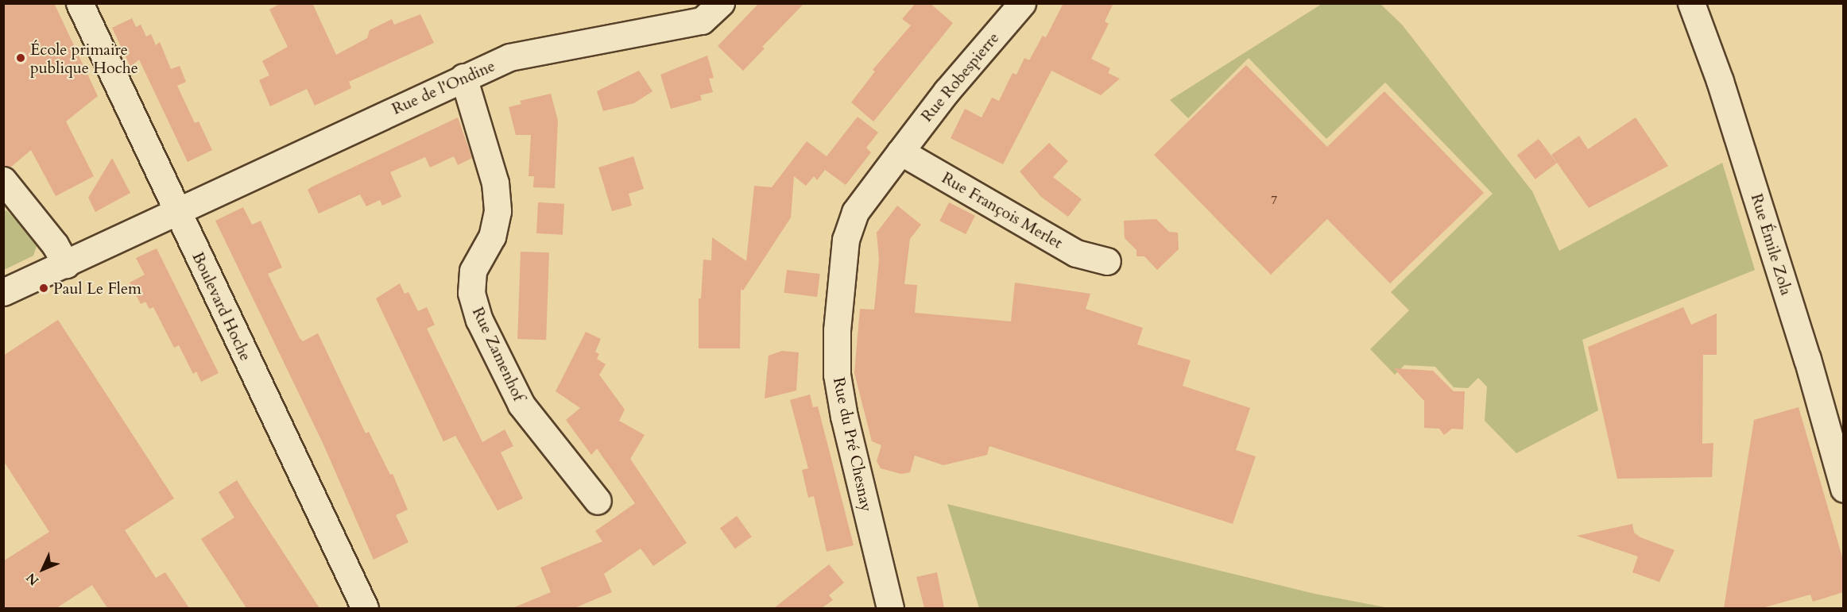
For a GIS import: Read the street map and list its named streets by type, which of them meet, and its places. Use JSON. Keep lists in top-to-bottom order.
{
  "streets": {
    "street": [
      "Rue Robespierre",
      "Rue de l'Ondine",
      "Rue François Merlet",
      "Rue Émile Zola",
      "Boulevard Hoche",
      "Rue Zamenhof",
      "Rue du Pré Chesnay"
    ]
  },
  "crossings": [
    ["Rue Robespierre", "Rue François Merlet"],
    ["Rue Robespierre", "Rue du Pré Chesnay"],
    ["Rue de l'Ondine", "Boulevard Hoche"],
    ["Rue de l'Ondine", "Rue Zamenhof"],
    ["Rue François Merlet", "Rue du Pré Chesnay"]
  ],
  "places": ["École primaire publique Hoche", "Paul Le Flem"],
  "house_numbers": ["7"],
  "north": "bottom left"
}
